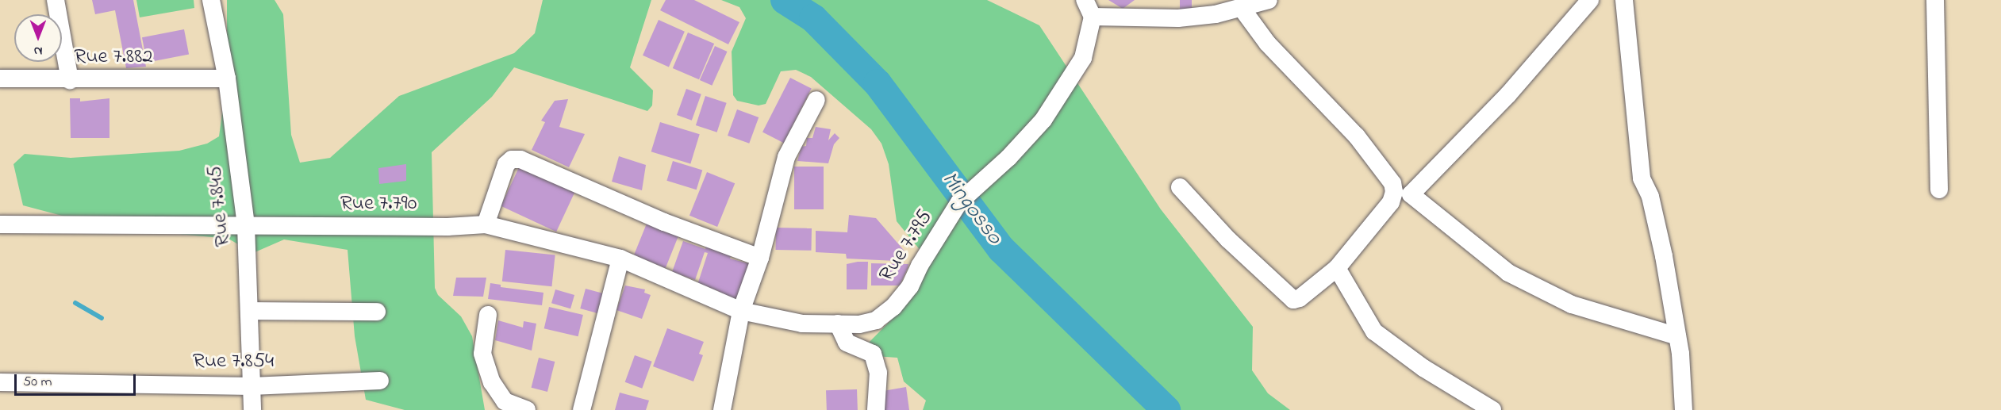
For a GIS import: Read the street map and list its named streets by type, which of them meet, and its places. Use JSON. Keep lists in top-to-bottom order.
{
  "streets": {
    "street": [
      "Rue 7.882",
      "Rue 7.790",
      "Rue 7.845",
      "Rue 7.795",
      "Rue 7.854"
    ]
  },
  "crossings": [
    ["Rue 7.882", "Rue 7.845"],
    ["Rue 7.790", "Rue 7.845"],
    ["Rue 7.790", "Rue 7.795"],
    ["Rue 7.845", "Rue 7.854"]
  ],
  "water": ["Mingosso"],
  "scale_bar": "50 m",
  "north": "bottom"
}
